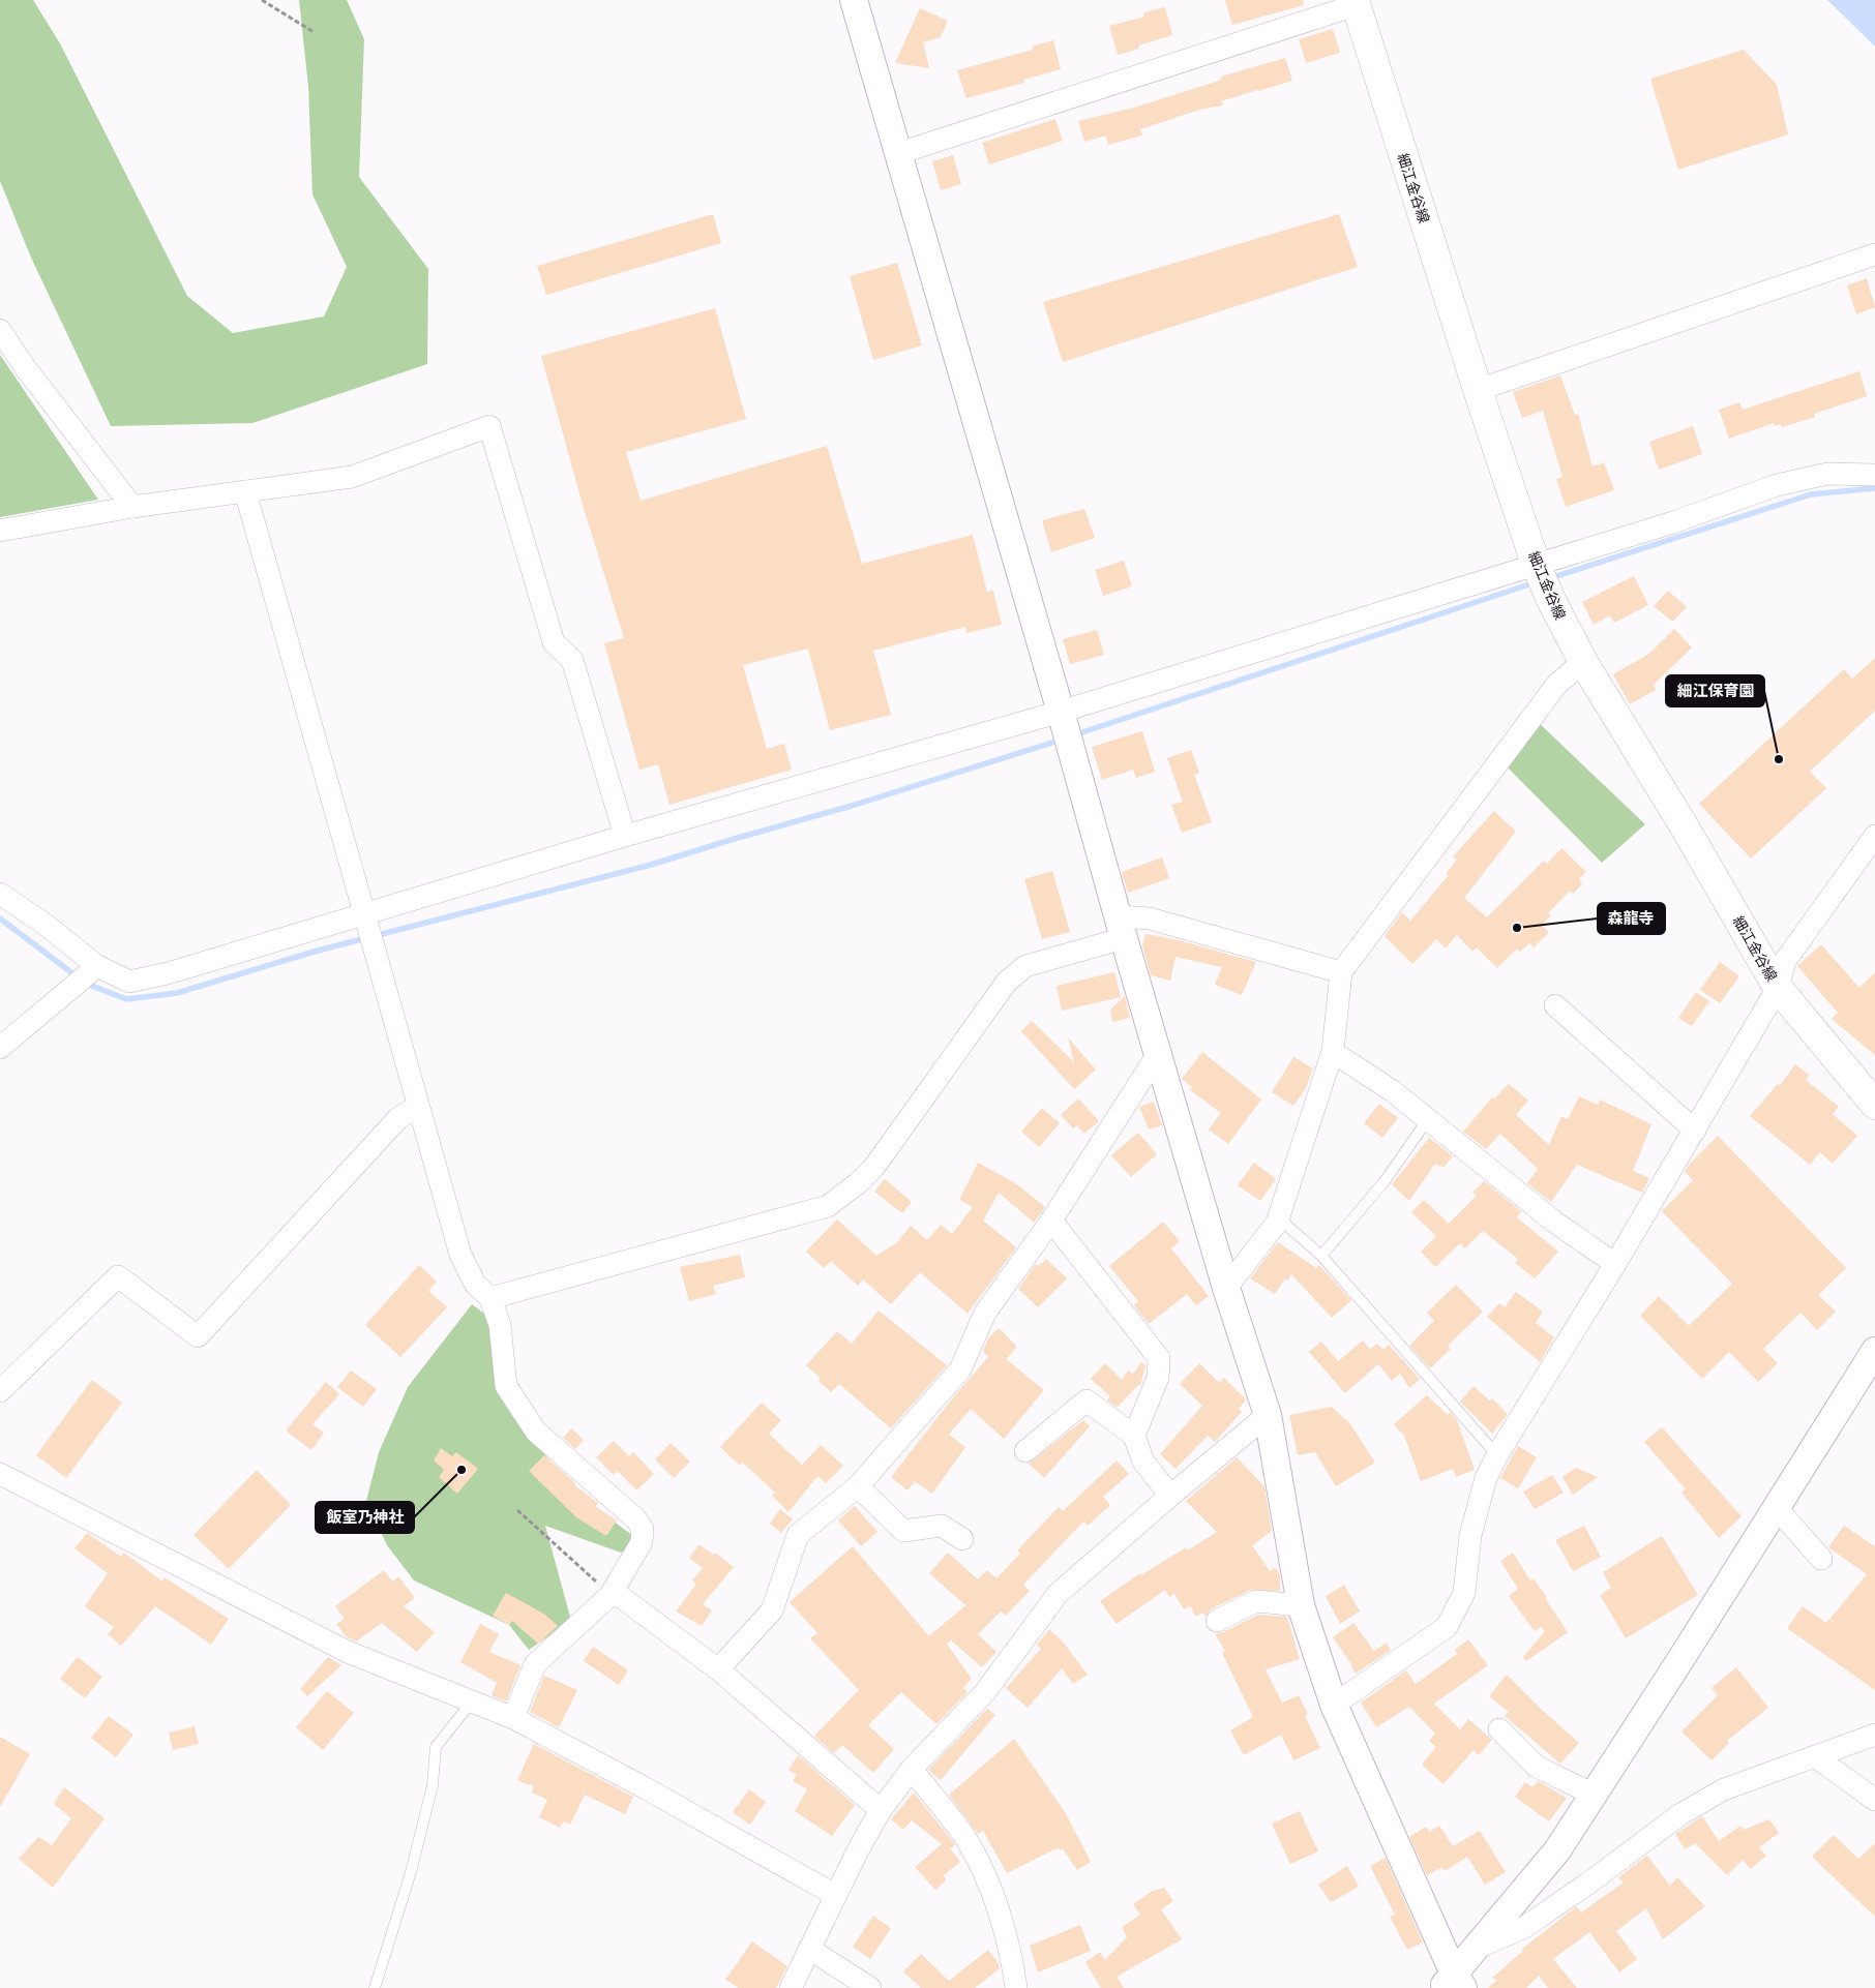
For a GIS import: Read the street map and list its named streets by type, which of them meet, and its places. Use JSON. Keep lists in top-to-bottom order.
{
  "streets": {
    "main road": ["細江金谷線"]
  },
  "places": ["細江保育園", "森龍寺", "飯室乃神社"]
}
